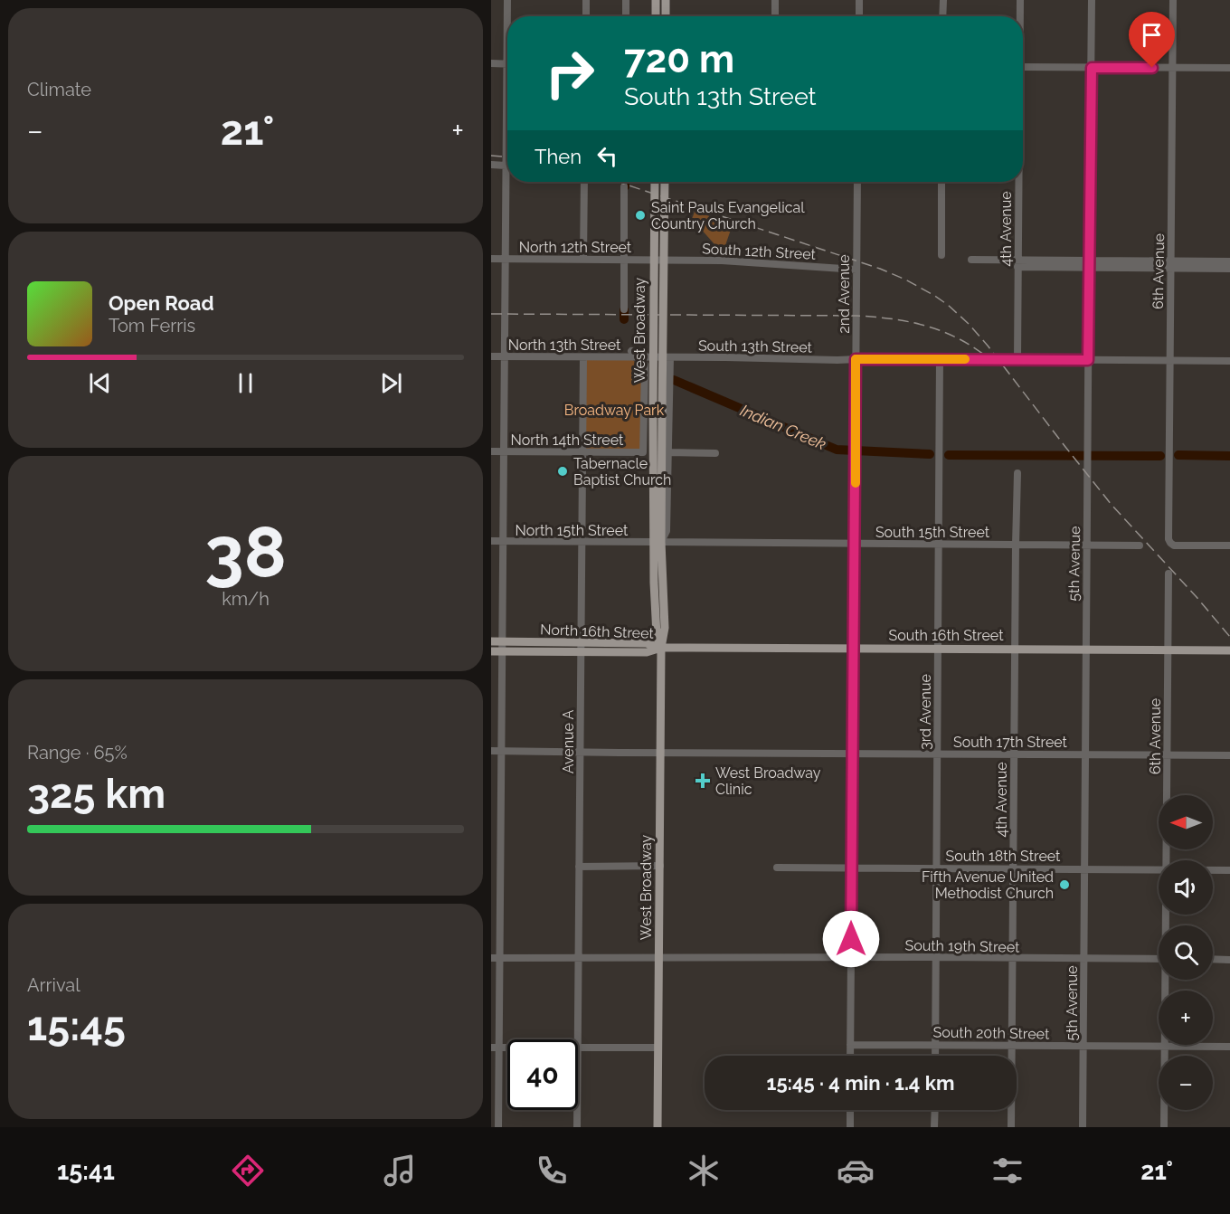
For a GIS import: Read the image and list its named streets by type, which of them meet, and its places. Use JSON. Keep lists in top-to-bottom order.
{
  "streets": {
    "main road": ["West Broadway", "North 16th Street", "South 16th Street"],
    "street": [
      "4th Avenue",
      "North 12th Street",
      "South 12th Street",
      "6th Avenue",
      "2nd Avenue",
      "North 13th Street",
      "South 13th Street",
      "North 14th Street",
      "North 15th Street",
      "South 15th Street",
      "5th Avenue",
      "3rd Avenue",
      "Avenue A",
      "South 17th Street",
      "South 18th Street",
      "South 19th Street",
      "South 20th Street"
    ]
  },
  "crossings": [
    ["4th Avenue", "South 13th Street"],
    ["4th Avenue", "South 15th Street"],
    ["4th Avenue", "South 16th Street"],
    ["4th Avenue", "South 17th Street"],
    ["4th Avenue", "South 18th Street"],
    ["4th Avenue", "South 19th Street"],
    ["4th Avenue", "South 20th Street"],
    ["North 12th Street", "South 12th Street"],
    ["South 12th Street", "2nd Avenue"],
    ["6th Avenue", "South 13th Street"],
    ["6th Avenue", "South 16th Street"],
    ["6th Avenue", "South 17th Street"],
    ["6th Avenue", "South 20th Street"],
    ["2nd Avenue", "South 13th Street"],
    ["2nd Avenue", "South 15th Street"],
    ["2nd Avenue", "South 16th Street"],
    ["2nd Avenue", "South 17th Street"],
    ["2nd Avenue", "South 18th Street"],
    ["2nd Avenue", "South 19th Street"],
    ["2nd Avenue", "South 20th Street"],
    ["West Broadway", "North 15th Street"],
    ["West Broadway", "South 15th Street"],
    ["West Broadway", "North 16th Street"],
    ["West Broadway", "South 16th Street"],
    ["West Broadway", "South 17th Street"],
    ["West Broadway", "South 19th Street"],
    ["North 13th Street", "South 13th Street"],
    ["North 13th Street", "North 14th Street"],
    ["North 13th Street", "Avenue A"],
    ["South 13th Street", "5th Avenue"],
    ["South 13th Street", "3rd Avenue"],
    ["North 14th Street", "Avenue A"],
    ["North 15th Street", "South 15th Street"],
    ["North 15th Street", "Avenue A"],
    ["South 15th Street", "5th Avenue"],
    ["South 15th Street", "3rd Avenue"],
    ["5th Avenue", "South 16th Street"],
    ["5th Avenue", "South 17th Street"],
    ["5th Avenue", "South 18th Street"],
    ["5th Avenue", "South 19th Street"],
    ["5th Avenue", "South 20th Street"],
    ["North 16th Street", "South 16th Street"],
    ["North 16th Street", "Avenue A"],
    ["South 16th Street", "3rd Avenue"],
    ["3rd Avenue", "South 17th Street"],
    ["3rd Avenue", "South 18th Street"],
    ["3rd Avenue", "South 19th Street"],
    ["3rd Avenue", "South 20th Street"],
    ["Avenue A", "South 17th Street"],
    ["Avenue A", "South 19th Street"]
  ],
  "water": ["Indian Creek"],
  "parks": ["Broadway Park"],
  "places": {
    "other": ["Saint Pauls Evangelical Country Church", "Tabernacle Baptist Church", "Fifth Avenue United Methodist Church"],
    "health": ["West Broadway Clinic"]
  },
  "north": "left",
  "page": {
    "tile": [
      "Climate",
      ["38", "km/h"],
      ["Range · 65%", "325 km"],
      ["Arrival", "15:45"]
    ],
    "turn": ["720 m", "South 13th Street"],
    "heat": ["−", "21°", "+"],
    "then": "Then",
    "song": ["Open Road", "Tom Ferris"],
    "map_buttons": ["+", "−"],
    "limit": "40",
    "trip": "15:45 · 4 min · 1.4 km",
    "tabs": ["15:41", "21°"]
  }
}
